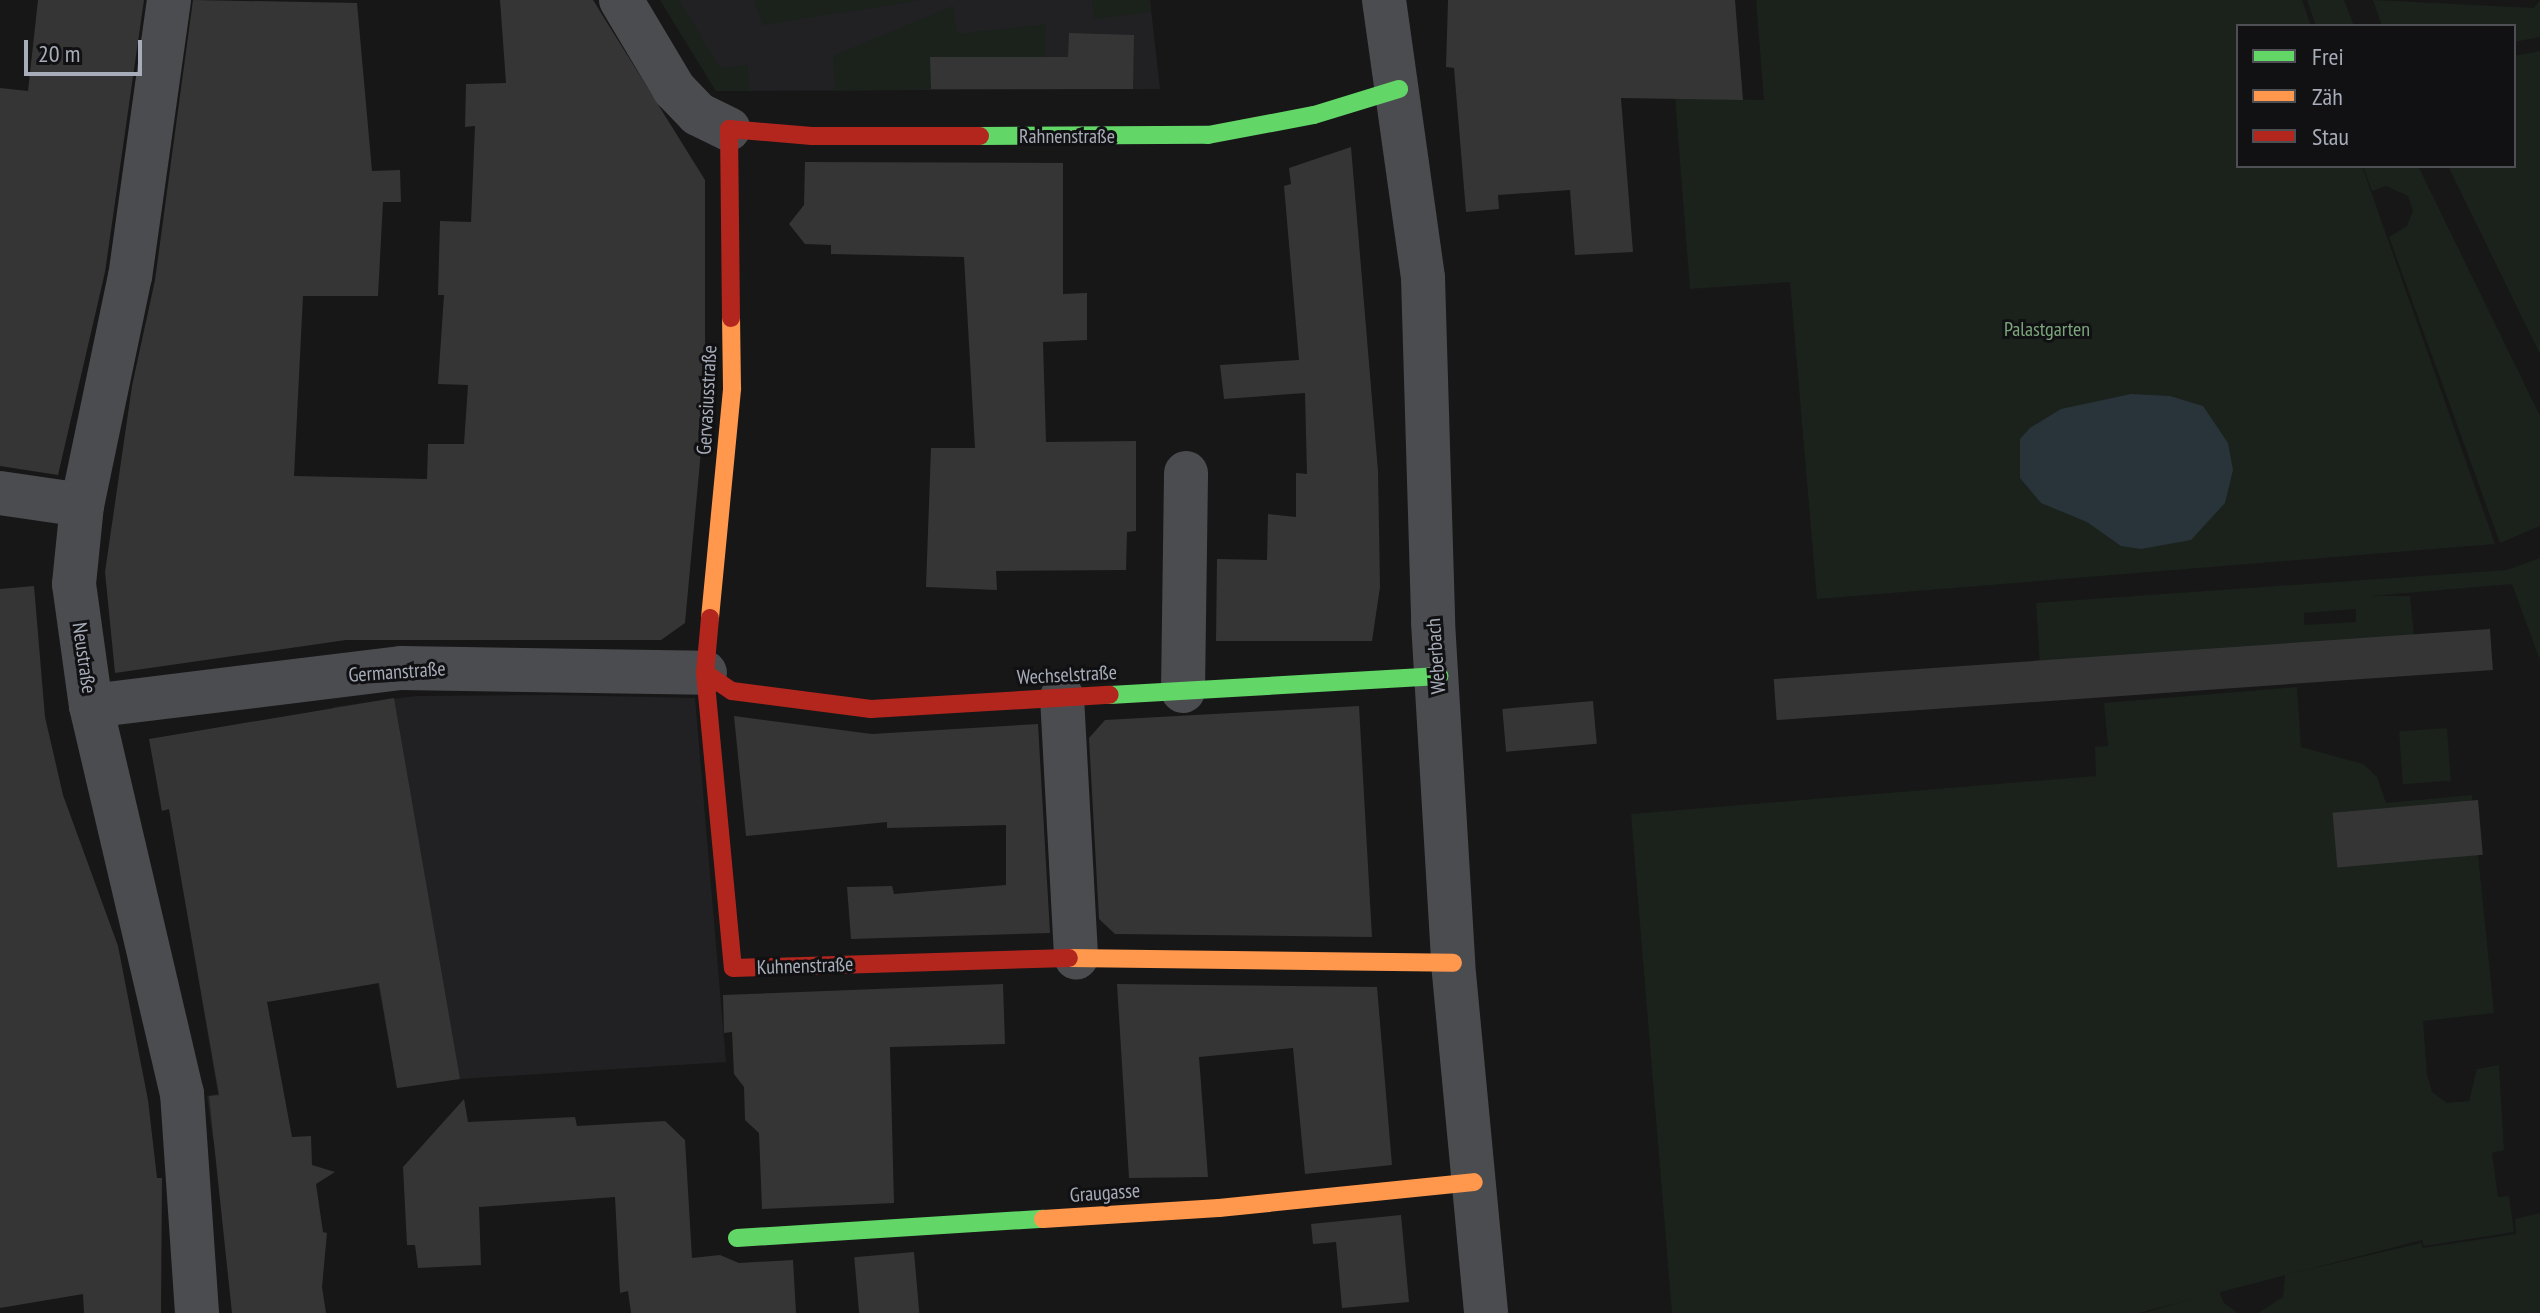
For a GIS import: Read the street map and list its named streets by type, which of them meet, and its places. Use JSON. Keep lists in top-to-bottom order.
{
  "streets": {
    "street": [
      "Rahnenstraße",
      "Gervasiusstraße",
      "Weberbach",
      "Neustraße",
      "Germanstraße",
      "Wechselstraße",
      "Kuhnenstraße",
      "Graugasse"
    ]
  },
  "crossings": [
    ["Rahnenstraße", "Gervasiusstraße"],
    ["Rahnenstraße", "Weberbach"],
    ["Gervasiusstraße", "Germanstraße"],
    ["Gervasiusstraße", "Wechselstraße"],
    ["Gervasiusstraße", "Kuhnenstraße"],
    ["Weberbach", "Wechselstraße"],
    ["Weberbach", "Kuhnenstraße"],
    ["Weberbach", "Graugasse"],
    ["Neustraße", "Germanstraße"],
    ["Germanstraße", "Wechselstraße"],
    ["Germanstraße", "Kuhnenstraße"],
    ["Wechselstraße", "Kuhnenstraße"]
  ],
  "parks": ["Palastgarten"],
  "legend": ["Frei", "Zäh", "Stau"],
  "scale_bar": "20 m"
}
